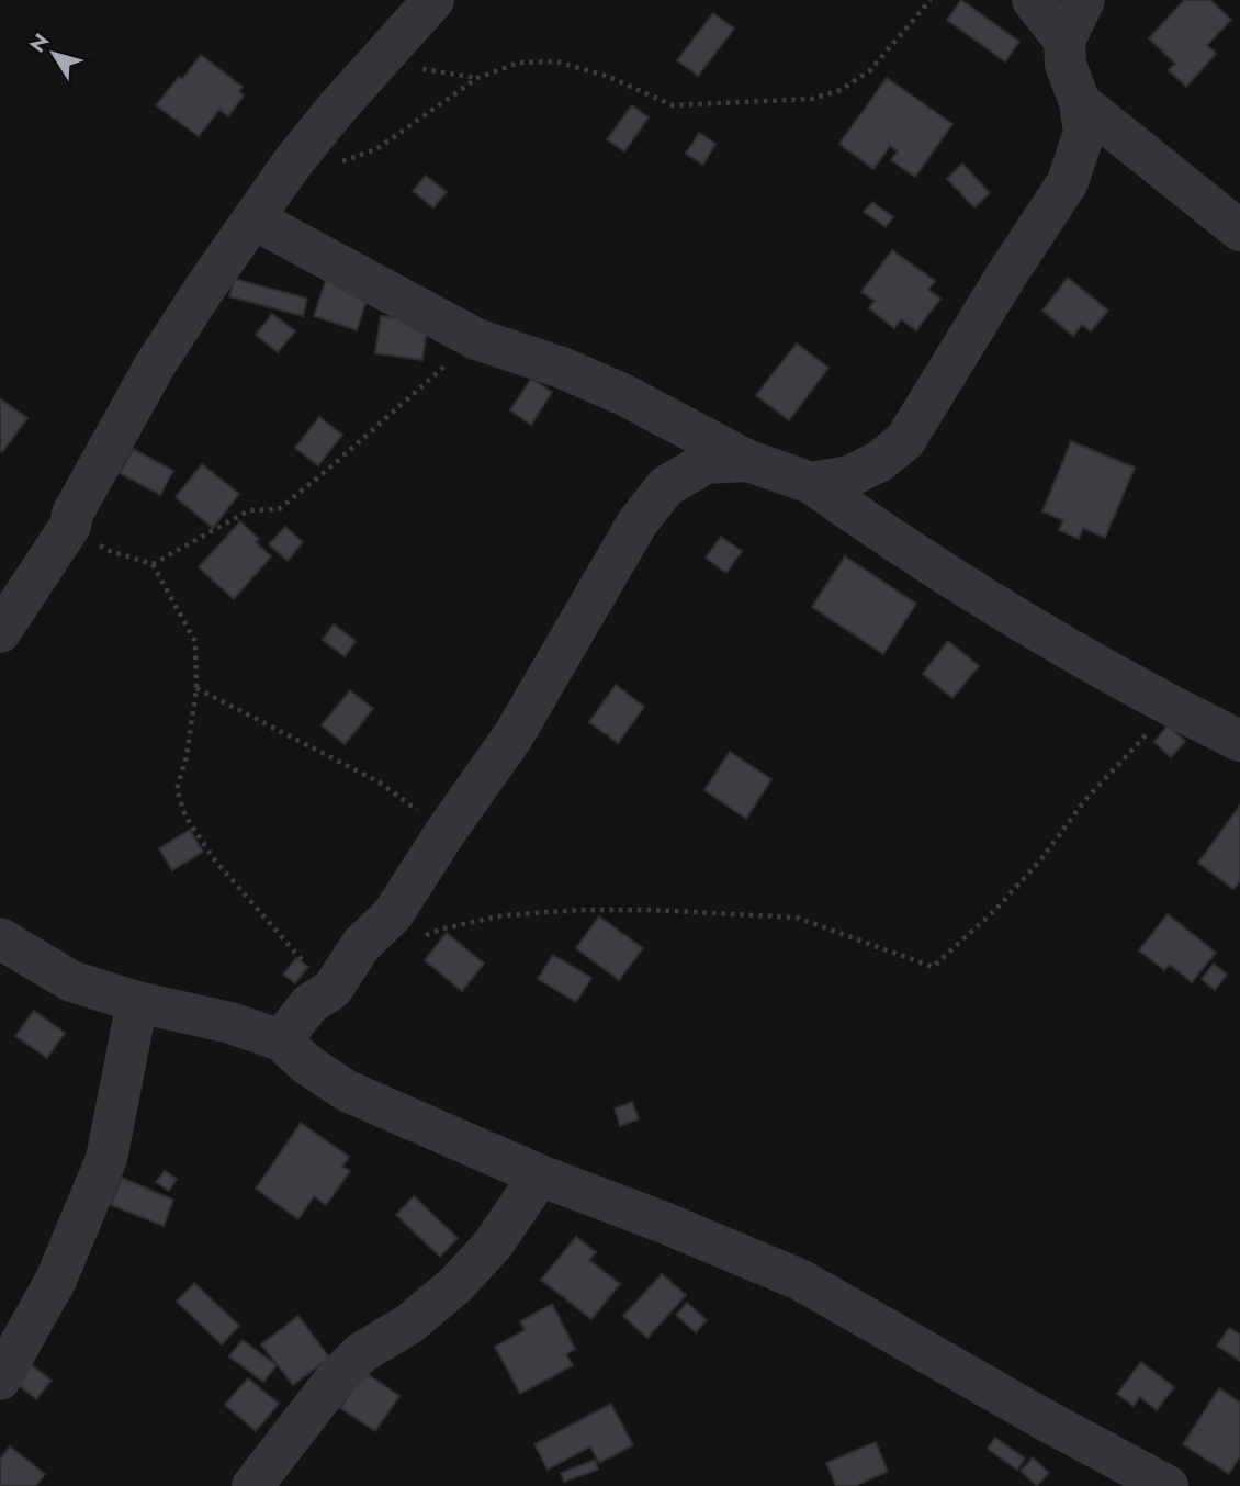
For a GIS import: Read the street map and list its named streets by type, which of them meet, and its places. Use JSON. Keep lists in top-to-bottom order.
{
  "north": "top left"
}
